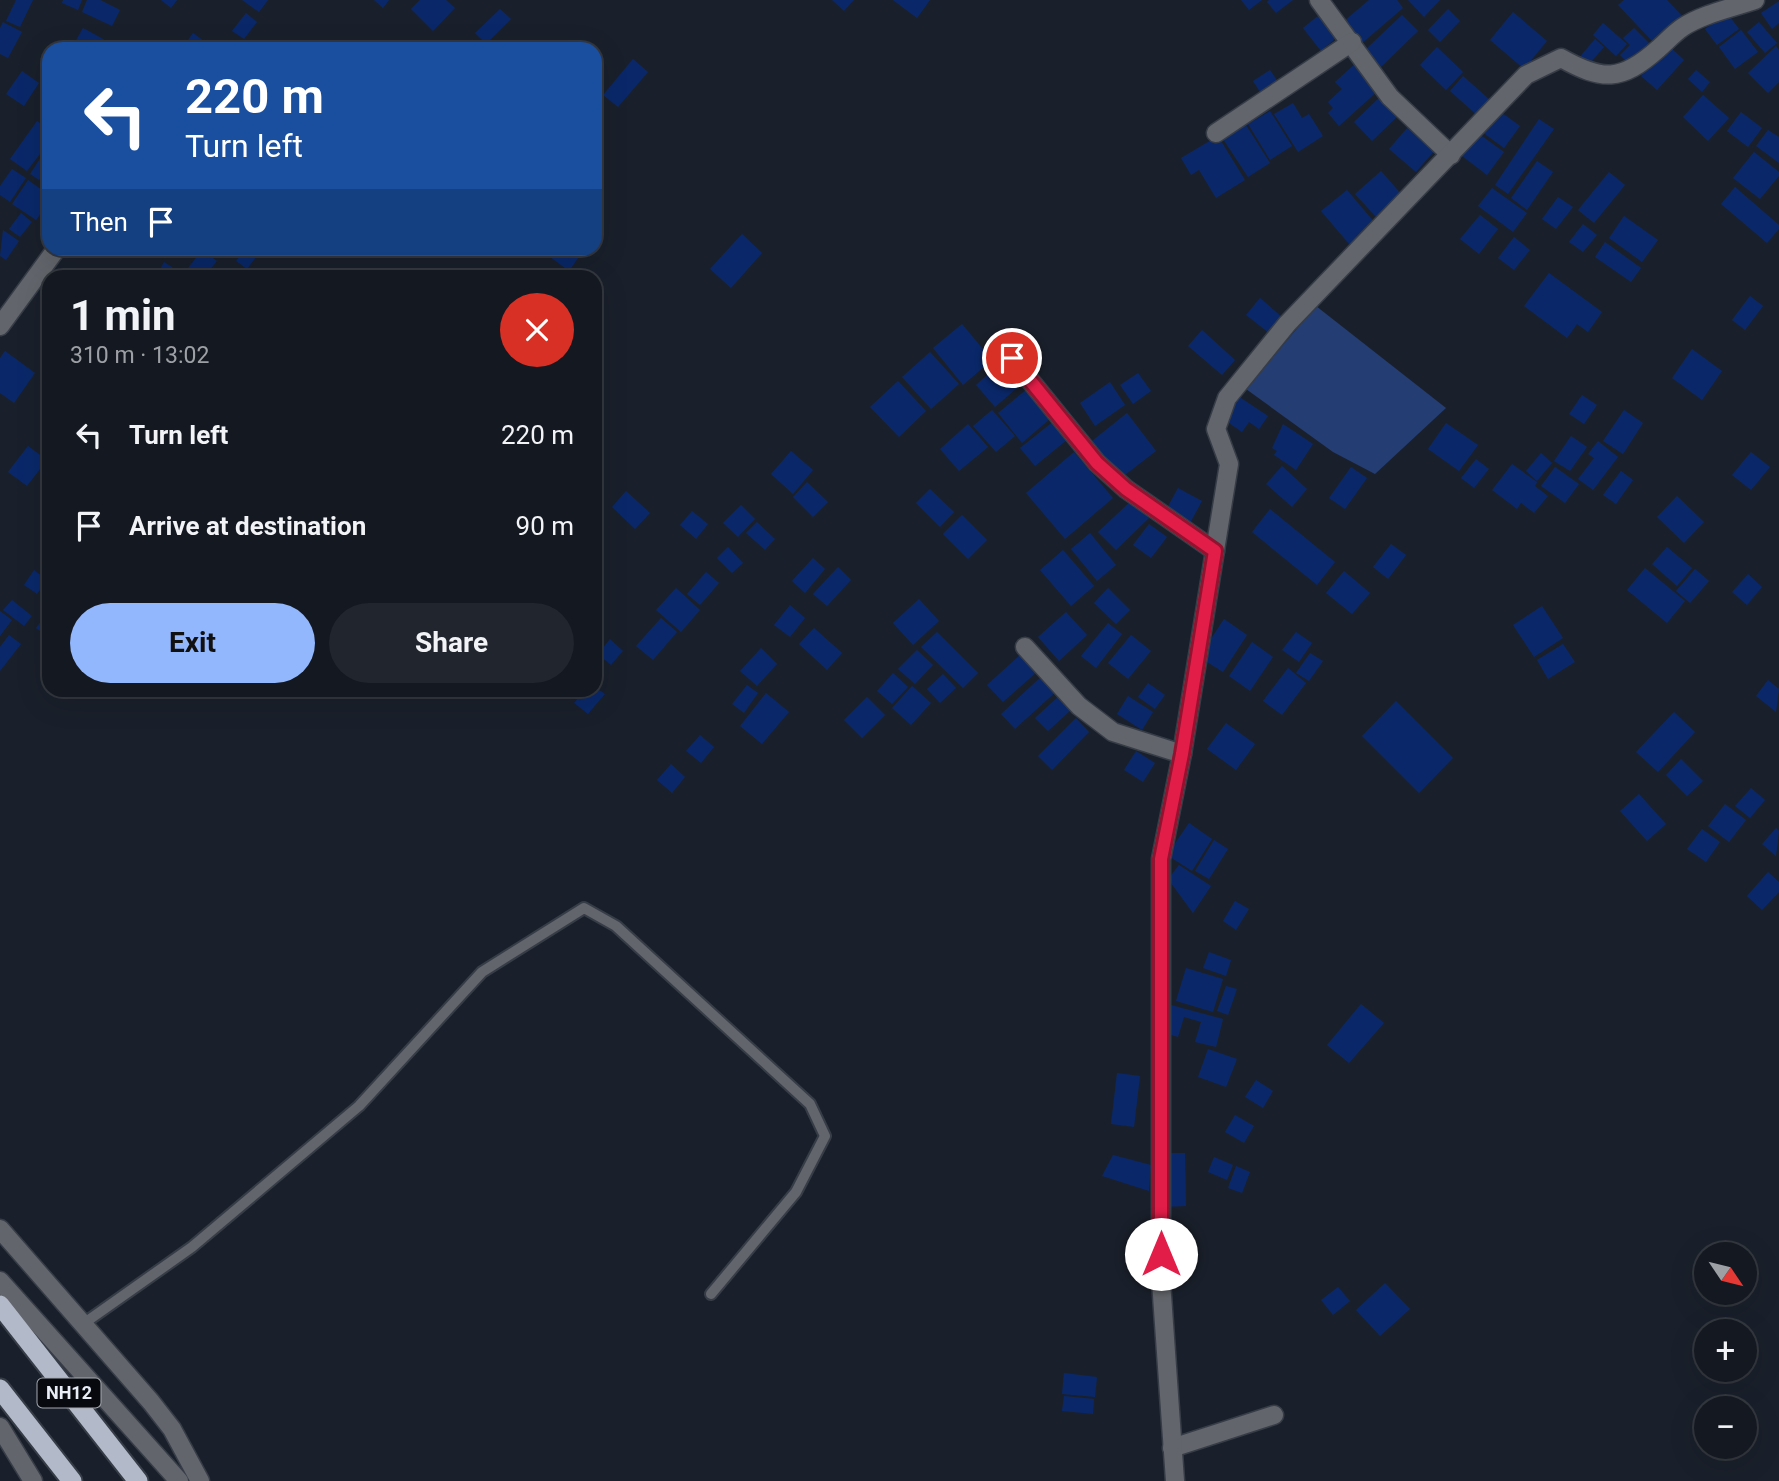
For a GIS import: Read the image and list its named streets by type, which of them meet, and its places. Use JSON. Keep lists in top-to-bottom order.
{
  "streets": {
    "highway": ["NH12"]
  },
  "north": "bottom right",
  "page": {
    "turn": ["220 m", "Turn left"],
    "then": "Then",
    "heading": ["1 min", "310 m · 13:02"],
    "list": [
      {
        "name": "Turn left",
        "value": "220 m"
      },
      {
        "name": "Arrive at destination",
        "value": "90 m"
      }
    ],
    "buttons": ["Exit", "Share"],
    "map_buttons": ["+", "−"]
  }
}
